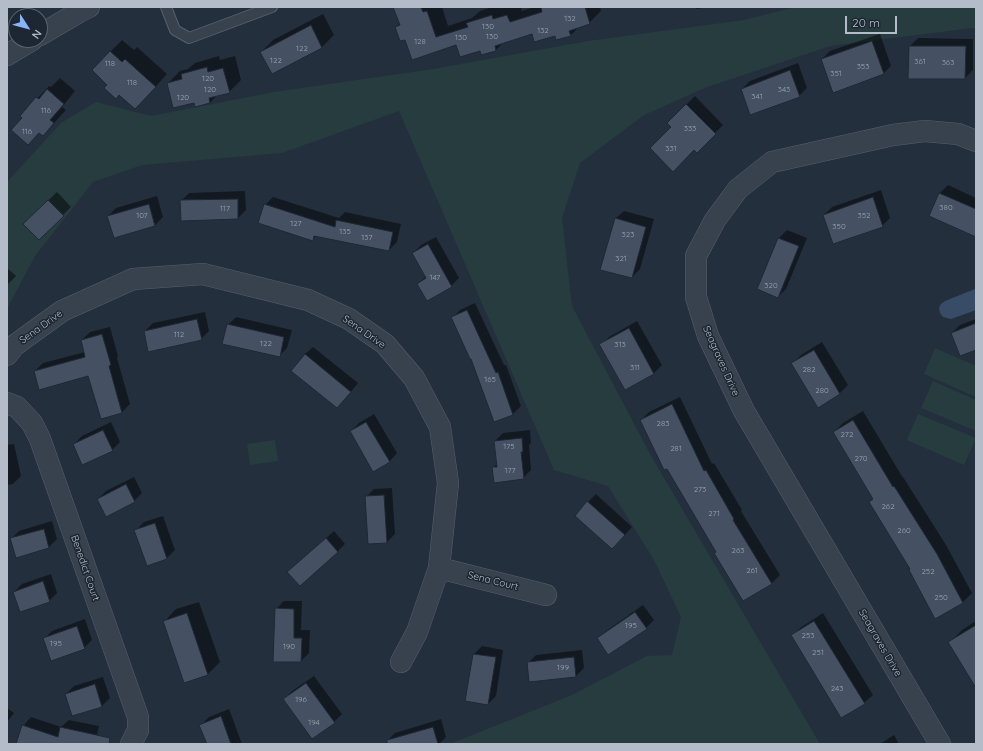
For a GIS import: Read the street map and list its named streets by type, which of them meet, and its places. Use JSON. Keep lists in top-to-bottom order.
{
  "streets": {
    "street": [
      "Sena Drive",
      "Seagraves Drive",
      "Benedict Court",
      "Sena Court"
    ]
  },
  "crossings": [
    ["Sena Drive", "Sena Court"]
  ],
  "house_numbers": [
    "132",
    "130",
    "132",
    "130",
    "130",
    "128",
    "122",
    "122",
    "361",
    "363",
    "118",
    "353",
    "351",
    "120",
    "118",
    "120",
    "343",
    "341",
    "120",
    "116",
    "333",
    "116",
    "331",
    "380",
    "117",
    "107",
    "352",
    "127",
    "350",
    "135",
    "323",
    "137",
    "321",
    "147",
    "320",
    "112",
    "122",
    "313",
    "311",
    "282",
    "165",
    "280",
    "283",
    "272",
    "175",
    "281",
    "270",
    "177",
    "273",
    "262",
    "271",
    "260",
    "263",
    "261",
    "252",
    "250",
    "195",
    "253",
    "195",
    "190",
    "251",
    "199",
    "243",
    "196",
    "194"
  ],
  "scale_bar": "20 m",
  "north": "bottom right"
}
